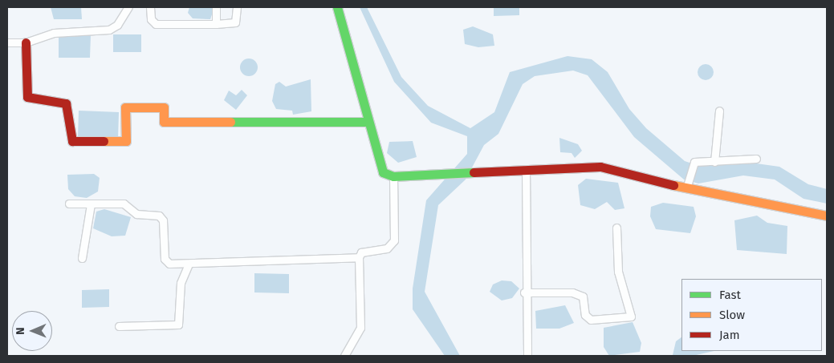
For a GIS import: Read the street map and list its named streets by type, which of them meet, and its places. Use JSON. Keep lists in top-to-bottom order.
{
  "legend": ["Fast", "Slow", "Jam"],
  "north": "left"
}
